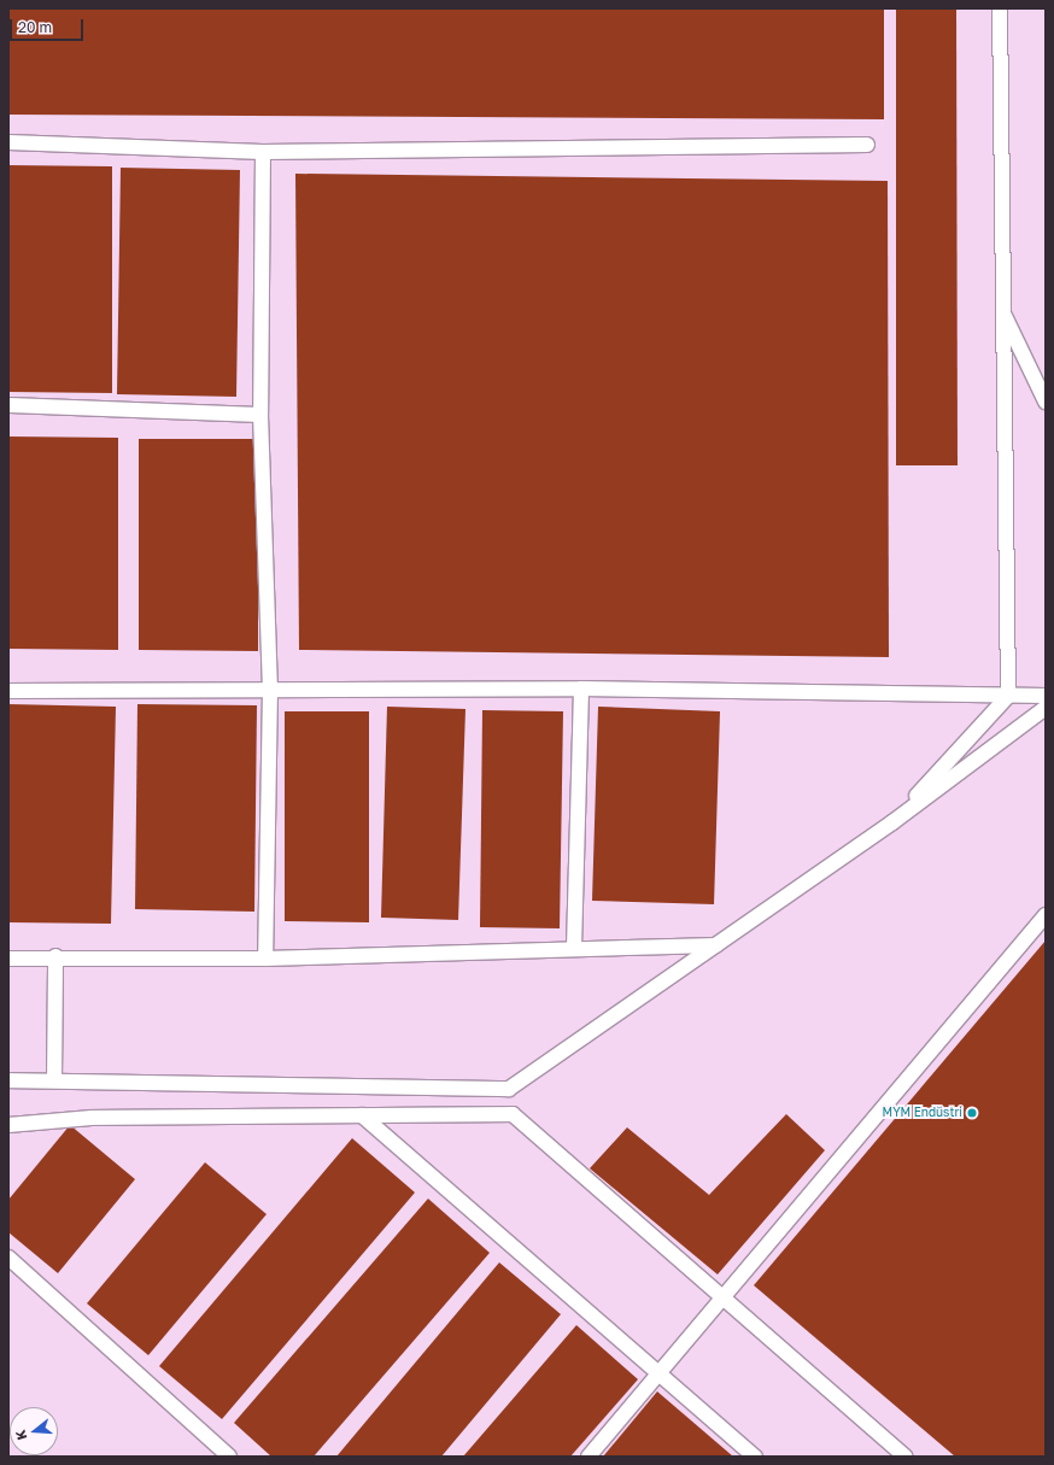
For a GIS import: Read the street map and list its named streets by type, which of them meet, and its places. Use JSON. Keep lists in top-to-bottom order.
{
  "places": ["MYM Endüstri"],
  "scale_bar": "20 m",
  "north": "left"
}
